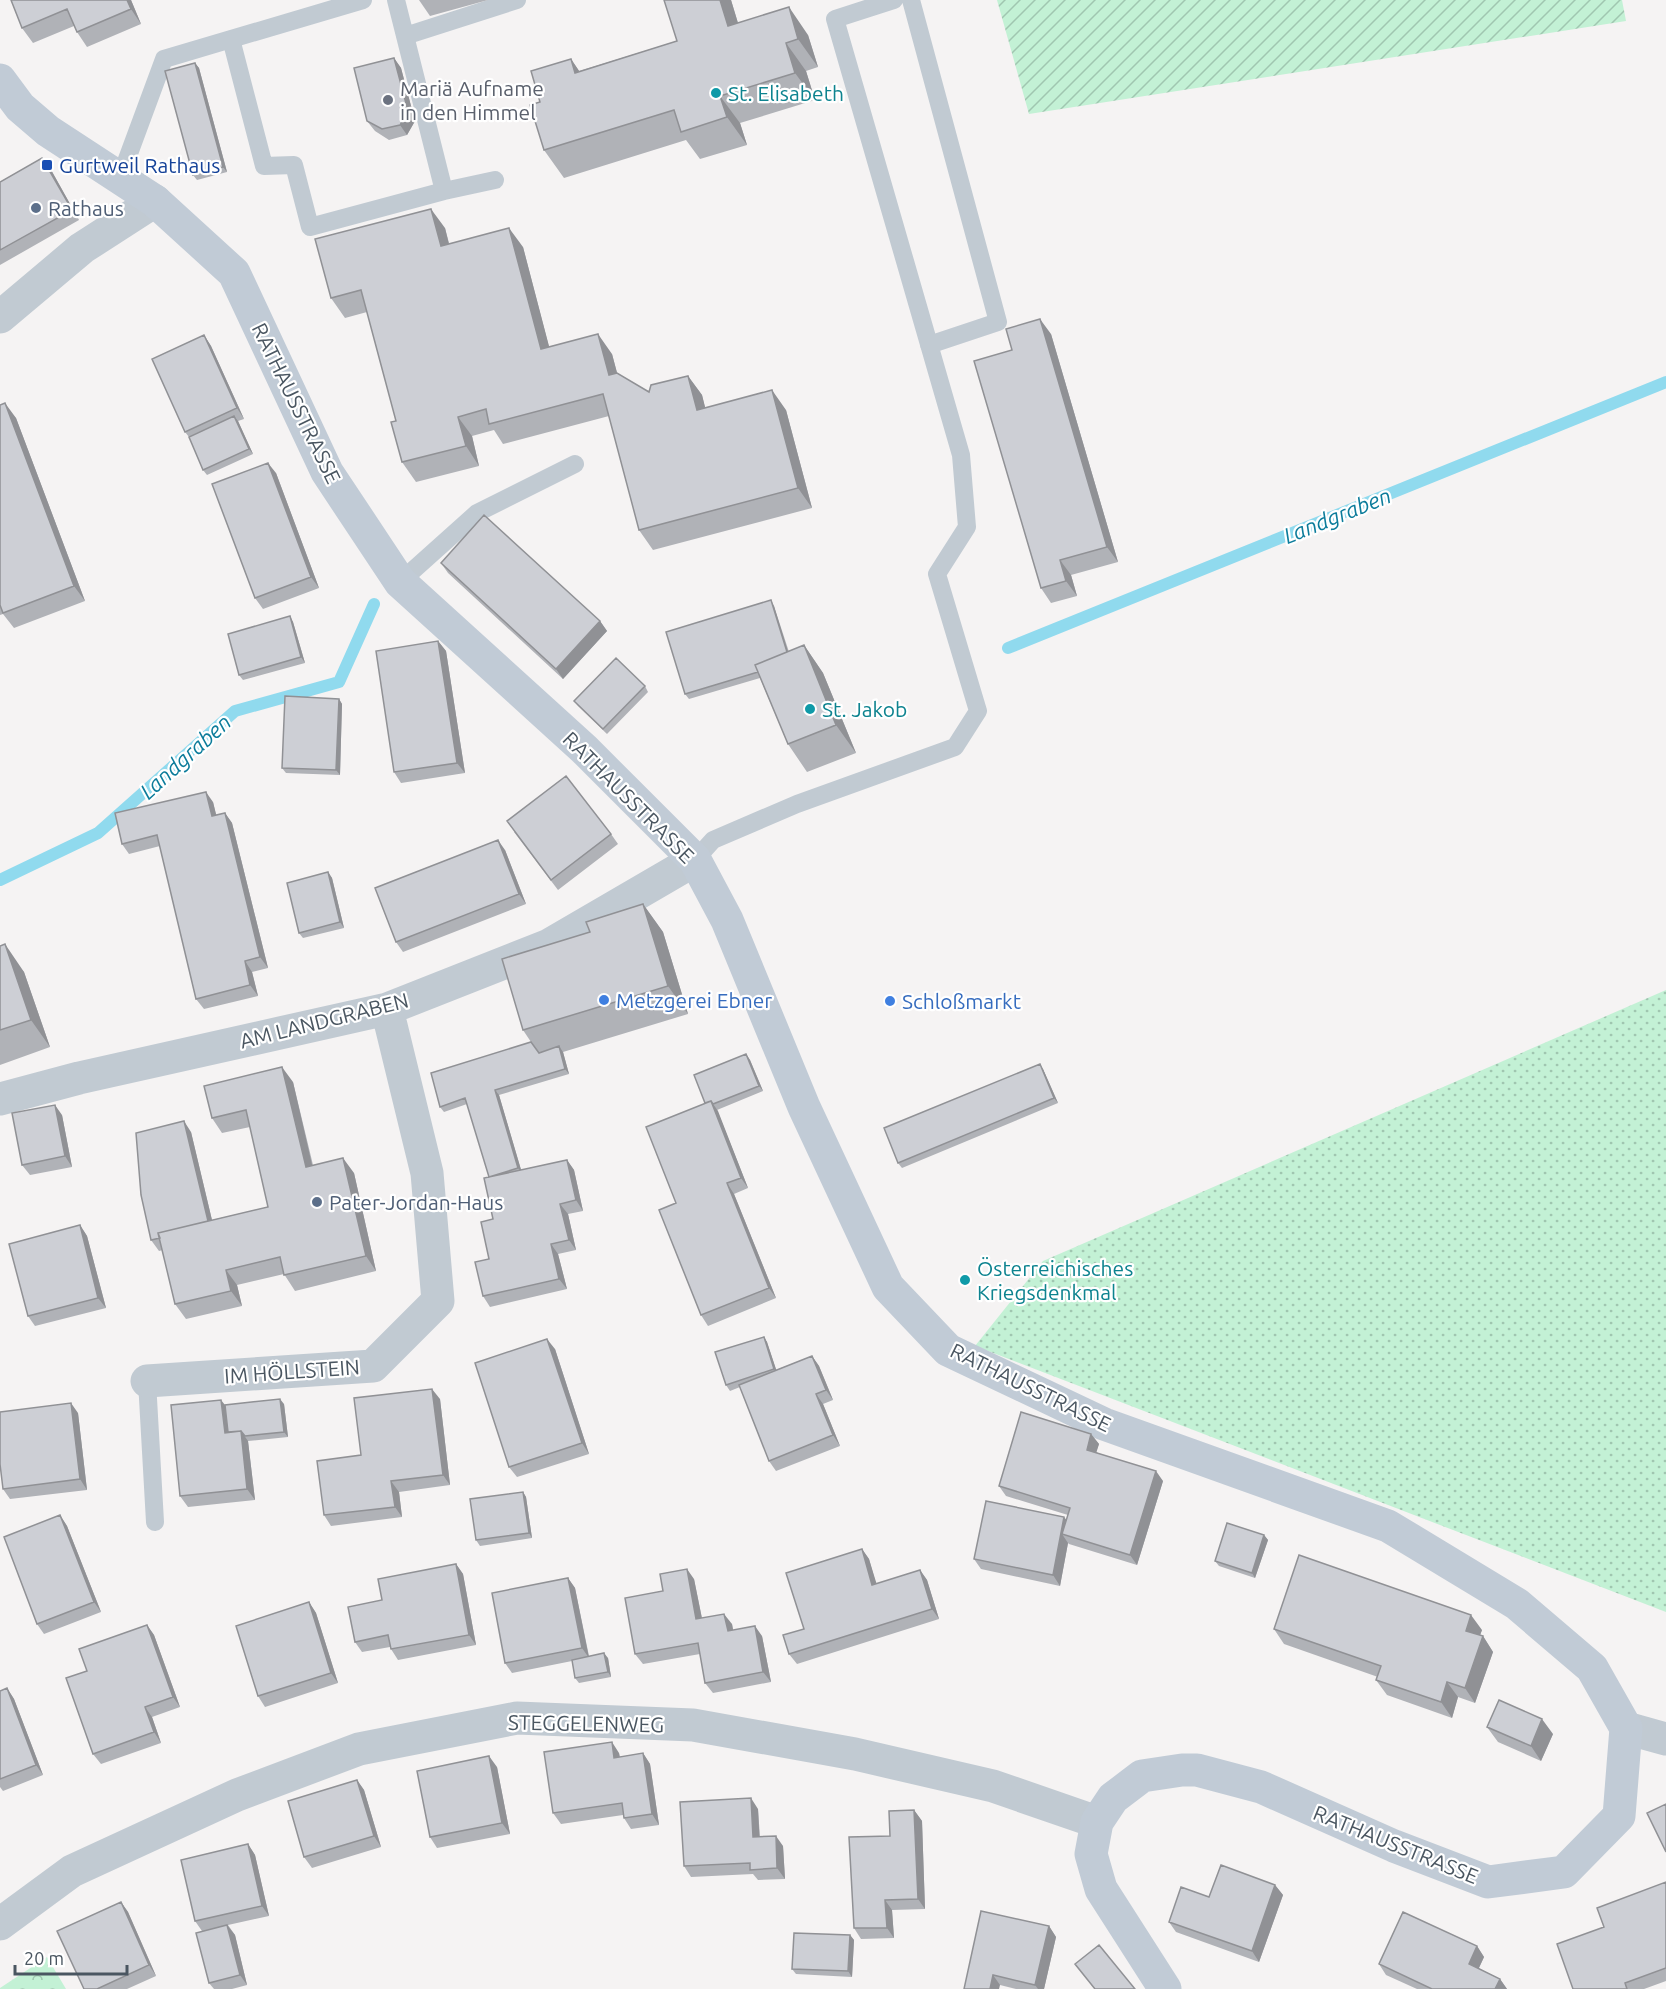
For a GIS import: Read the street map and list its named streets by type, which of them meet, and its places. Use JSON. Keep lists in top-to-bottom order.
{
  "streets": {
    "main road": ["RATHAUSSTRASSE"],
    "street": ["AM LANDGRABEN", "IM HÖLLSTEIN", "STEGGELENWEG"]
  },
  "crossings": [
    ["RATHAUSSTRASSE", "AM LANDGRABEN"],
    ["RATHAUSSTRASSE", "STEGGELENWEG"],
    ["AM LANDGRABEN", "IM HÖLLSTEIN"]
  ],
  "water": ["Landgraben"],
  "places": {
    "other": [
      "St. Elisabeth",
      "Mariä Aufname in den Himmel",
      "Rathaus",
      "St. Jakob",
      "Metzgerei Ebner",
      "Schloßmarkt",
      "Pater-Jordan-Haus",
      "Österreichisches Kriegsdenkmal"
    ],
    "transit": ["Gurtweil Rathaus"]
  },
  "scale_bar": "20 m"
}
